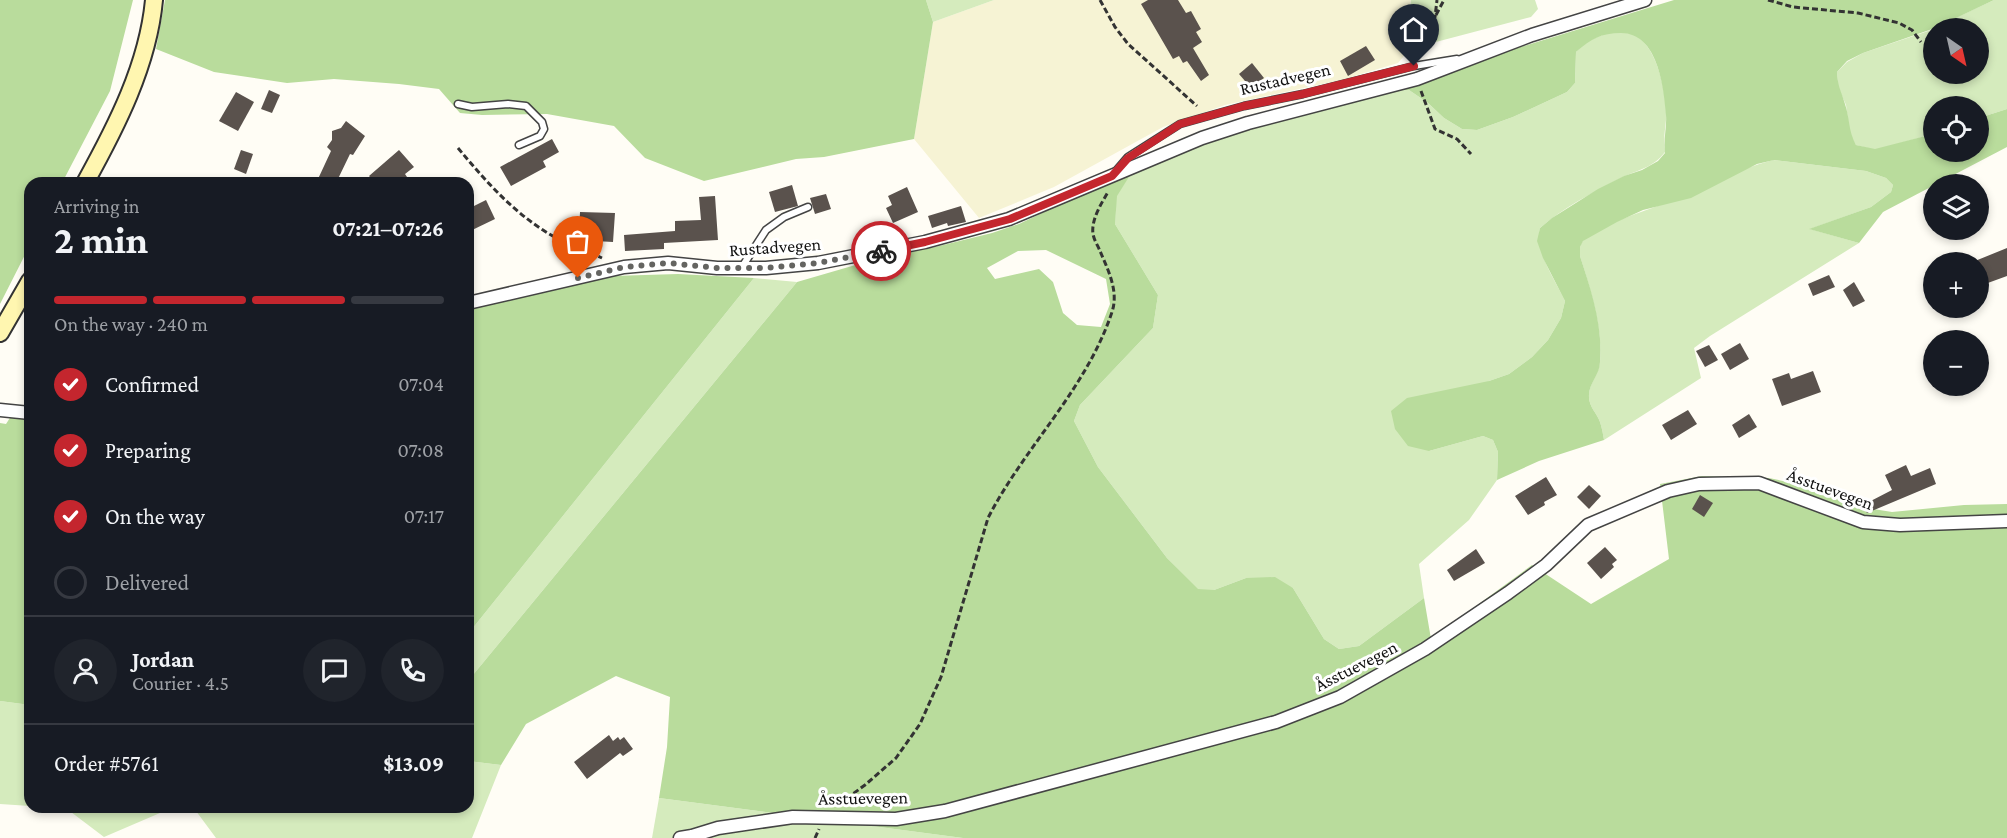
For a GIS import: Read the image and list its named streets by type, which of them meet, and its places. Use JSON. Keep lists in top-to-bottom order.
{
  "streets": {
    "street": ["Rustadvegen", "Åsstuevegen"]
  },
  "north": "bottom right",
  "page": {
    "map_buttons": ["+", "−"],
    "heading": ["2 min", "Arriving in", "07:21–07:26"],
    "panel": [
      "Jordan",
      "Courier · 4.5",
      "Order #5761",
      "$13.09"
    ],
    "bar": "On the way · 240 m",
    "list": [
      ["Confirmed", "07:04"],
      ["Preparing", "07:08"],
      ["On the way", "07:17"],
      "Delivered"
    ]
  }
}
